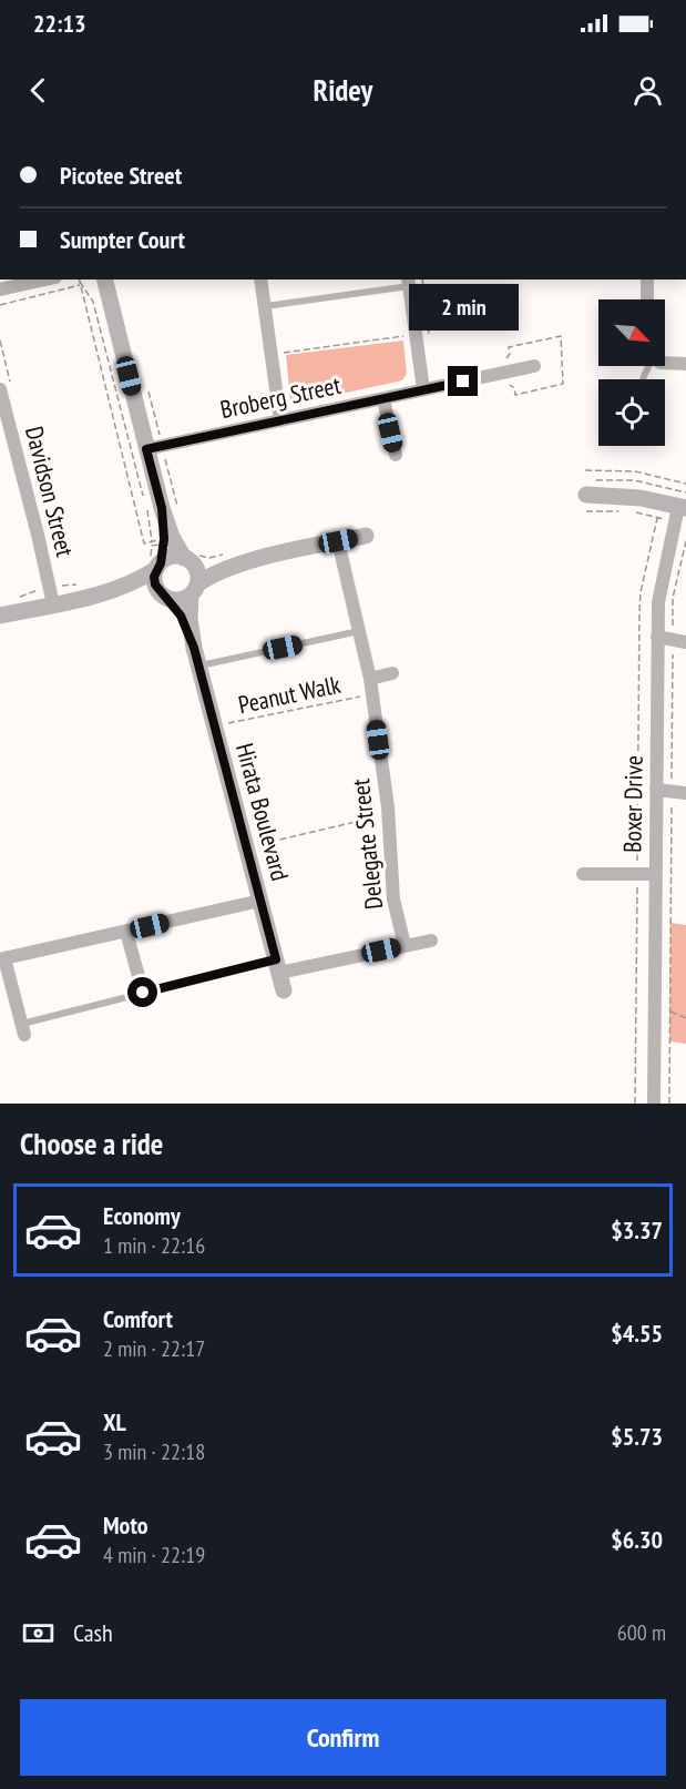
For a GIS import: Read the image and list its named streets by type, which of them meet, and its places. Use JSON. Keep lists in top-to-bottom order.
{
  "streets": {
    "street": [
      "Broberg Street",
      "Davidson Street",
      "Boxer Drive",
      "Hirata Boulevard",
      "Delegate Street"
    ],
    "path": ["Peanut Walk"]
  },
  "crossings": [
    ["Broberg Street", "Hirata Boulevard"],
    ["Peanut Walk", "Hirata Boulevard"],
    ["Peanut Walk", "Delegate Street"]
  ],
  "north": "bottom right",
  "page": {
    "status": "22:13",
    "header": "Ridey",
    "banner": ["Picotee Street", "Sumpter Court"],
    "bubble": "2 min",
    "heading": "Choose a ride",
    "list": [
      {
        "name": "Economy",
        "note": "1 min · 22:16",
        "value": "$3.37"
      },
      {
        "name": "Comfort",
        "note": "2 min · 22:17",
        "value": "$4.55"
      },
      {
        "name": "XL",
        "note": "3 min · 22:18",
        "value": "$5.73"
      },
      {
        "name": "Moto",
        "note": "4 min · 22:19",
        "value": "$6.30"
      }
    ],
    "pay": ["Cash", "600 m"],
    "buttons": "Confirm"
  }
}
